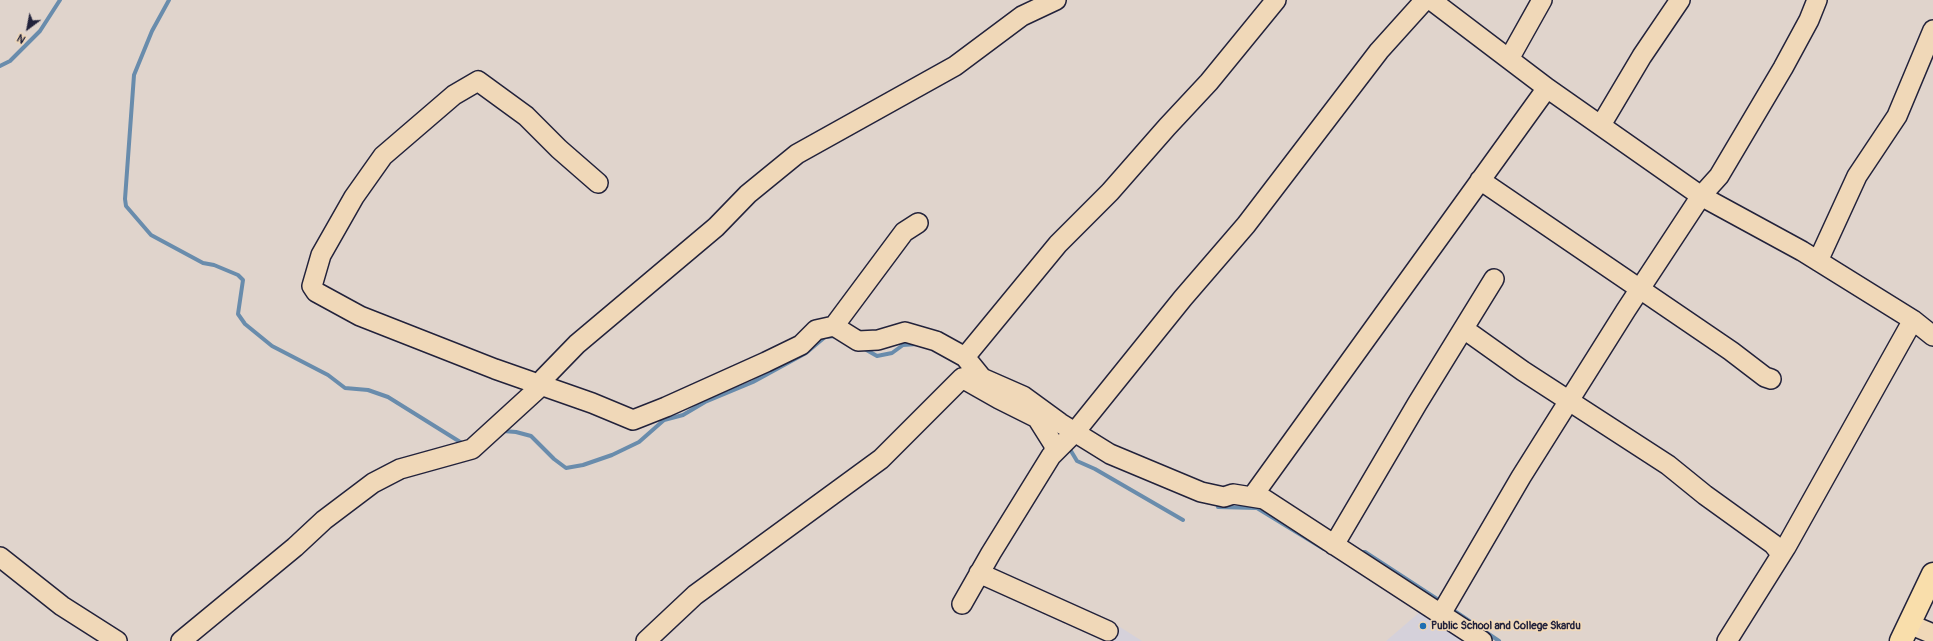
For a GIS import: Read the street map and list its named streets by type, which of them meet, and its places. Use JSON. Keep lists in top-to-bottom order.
{
  "places": ["Public School and College Skardu"],
  "north": "bottom left"
}
